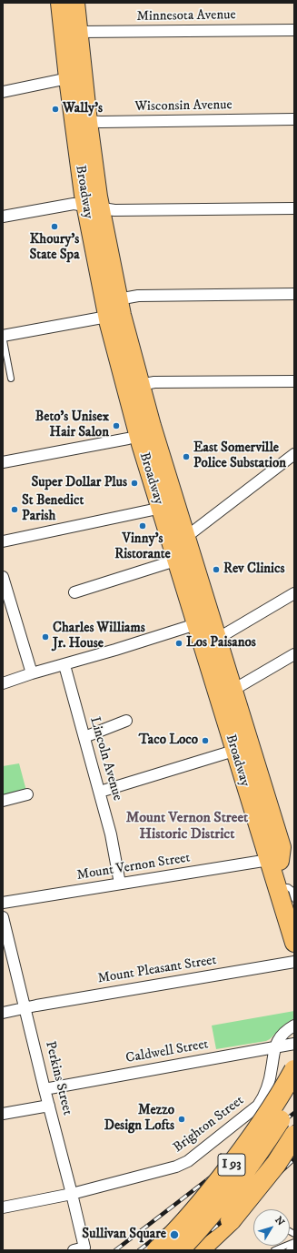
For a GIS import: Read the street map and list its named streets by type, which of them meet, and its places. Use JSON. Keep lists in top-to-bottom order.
{
  "streets": {
    "highway": ["I 93"],
    "main road": ["Broadway"],
    "street": [
      "Minnesota Avenue",
      "Wisconsin Avenue",
      "Lincoln Avenue",
      "Mount Vernon Street",
      "Mount Pleasant Street",
      "Caldwell Street",
      "Perkins Street",
      "Brighton Street"
    ]
  },
  "crossings": [
    ["Minnesota Avenue", "Broadway"],
    ["Wisconsin Avenue", "Broadway"],
    ["Broadway", "Mount Vernon Street"],
    ["Lincoln Avenue", "Mount Vernon Street"],
    ["Mount Pleasant Street", "Perkins Street"],
    ["Caldwell Street", "Perkins Street"],
    ["Caldwell Street", "Brighton Street"],
    ["Perkins Street", "Brighton Street"]
  ],
  "districts": ["Mount Vernon Street Historic District"],
  "places": [
    "Wally's",
    "Khoury's State Spa",
    "Beto's Unisex Hair Salon",
    "East Somerville Police Substation",
    "Super Dollar Plus",
    "St Benedict Parish",
    "Vinny's Ristorante",
    "Rev Clinics",
    "Charles Williams Jr. House",
    "Los Paisanos",
    "Taco Loco",
    "Mezzo Design Lofts",
    "Sullivan Square"
  ],
  "north": "top right"
}
